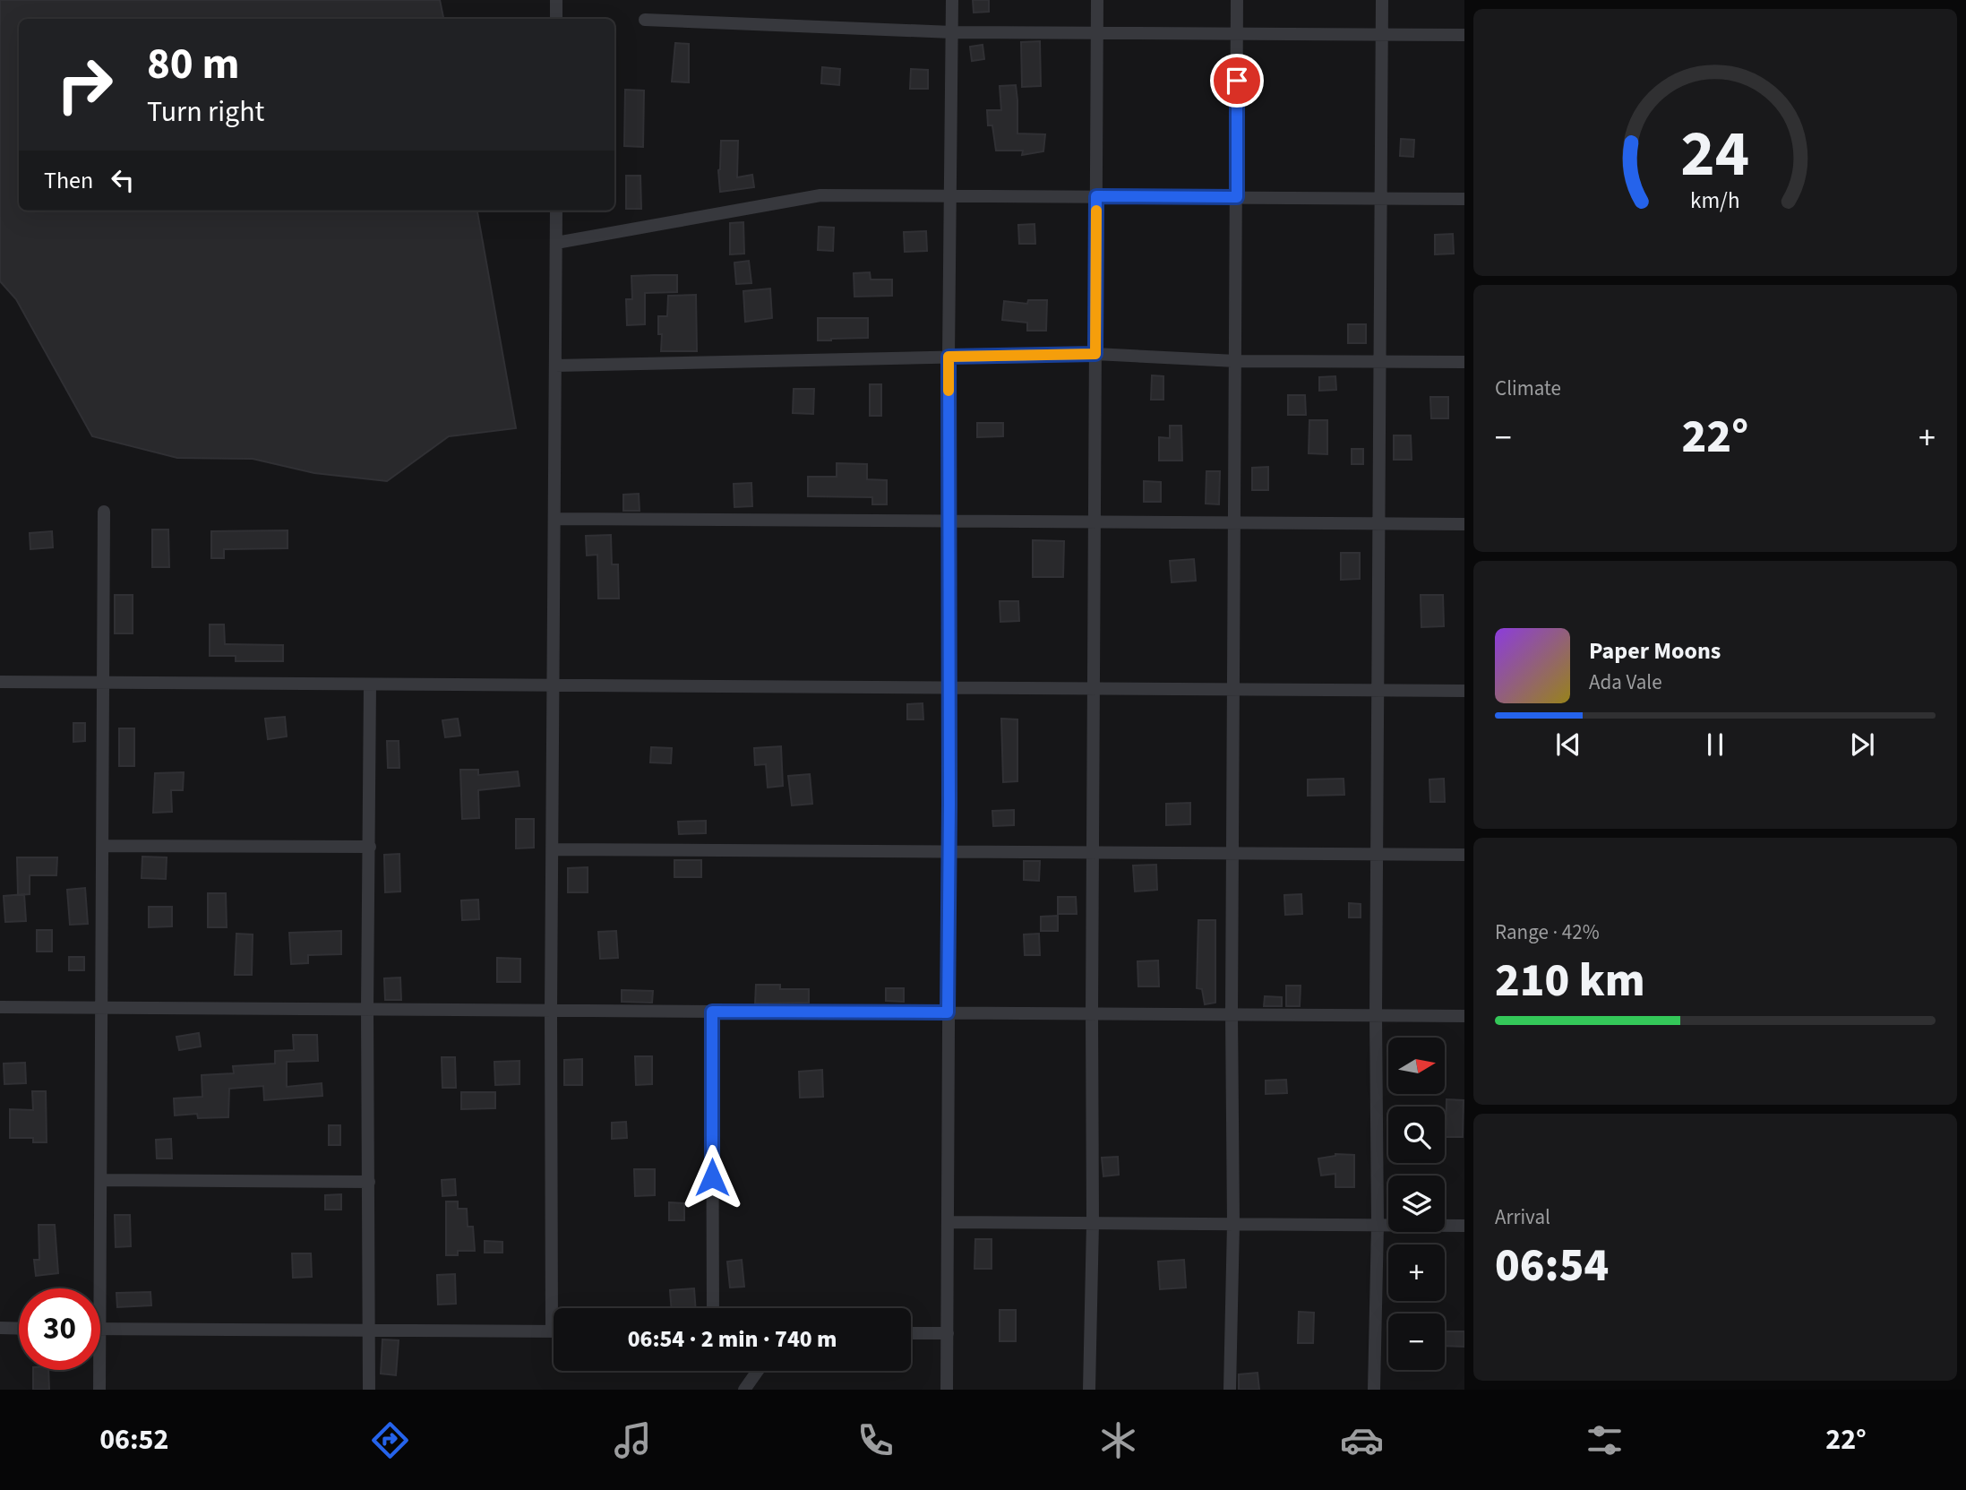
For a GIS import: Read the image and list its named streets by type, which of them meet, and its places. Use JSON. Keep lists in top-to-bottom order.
{
  "north": "right",
  "page": {
    "turn": ["80 m", "Turn right"],
    "then": "Then",
    "tile": [
      "Climate",
      ["Range · 42%", "210 km"],
      ["Arrival", "06:54"]
    ],
    "heat": ["−", "22°", "+"],
    "song": ["Paper Moons", "Ada Vale"],
    "map_buttons": ["+", "−"],
    "limit": "30",
    "trip": "06:54 · 2 min · 740 m",
    "tabs": ["06:52", "22°"],
    "gauge": ["24", "km/h"]
  }
}
